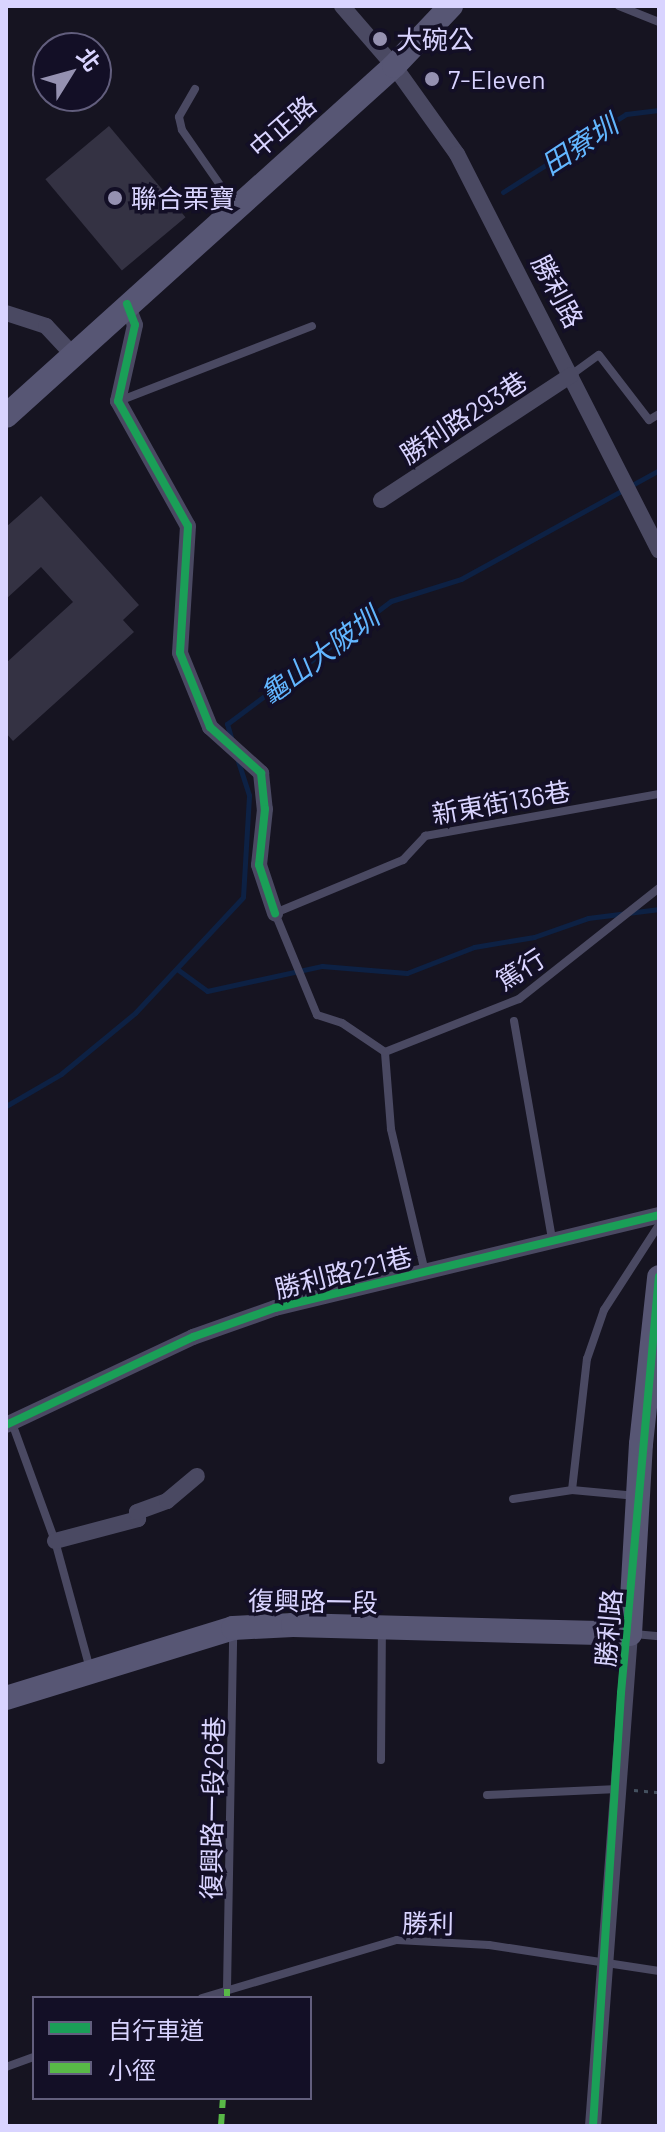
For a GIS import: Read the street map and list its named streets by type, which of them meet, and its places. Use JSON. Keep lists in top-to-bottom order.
{
  "streets": {
    "street": [
      "中正路",
      "勝利路",
      "勝利路293巷",
      "勝利路221巷",
      "復興路一段"
    ],
    "lane": [
      "新東街136巷",
      "篤行",
      "復興路一段26巷",
      "勝利"
    ]
  },
  "crossings": [
    ["中正路", "勝利路"],
    ["勝利路", "勝利路293巷"],
    ["勝利路", "復興路一段"],
    ["勝利路", "勝利"],
    ["復興路一段", "復興路一段26巷"],
    ["復興路一段26巷", "勝利"]
  ],
  "water": ["田寮圳", "龜山大陂圳"],
  "places": ["大碗公", "7-Eleven", "聯合栗寶"],
  "legend": ["自行車道", "小徑"],
  "north": "top right"
}
